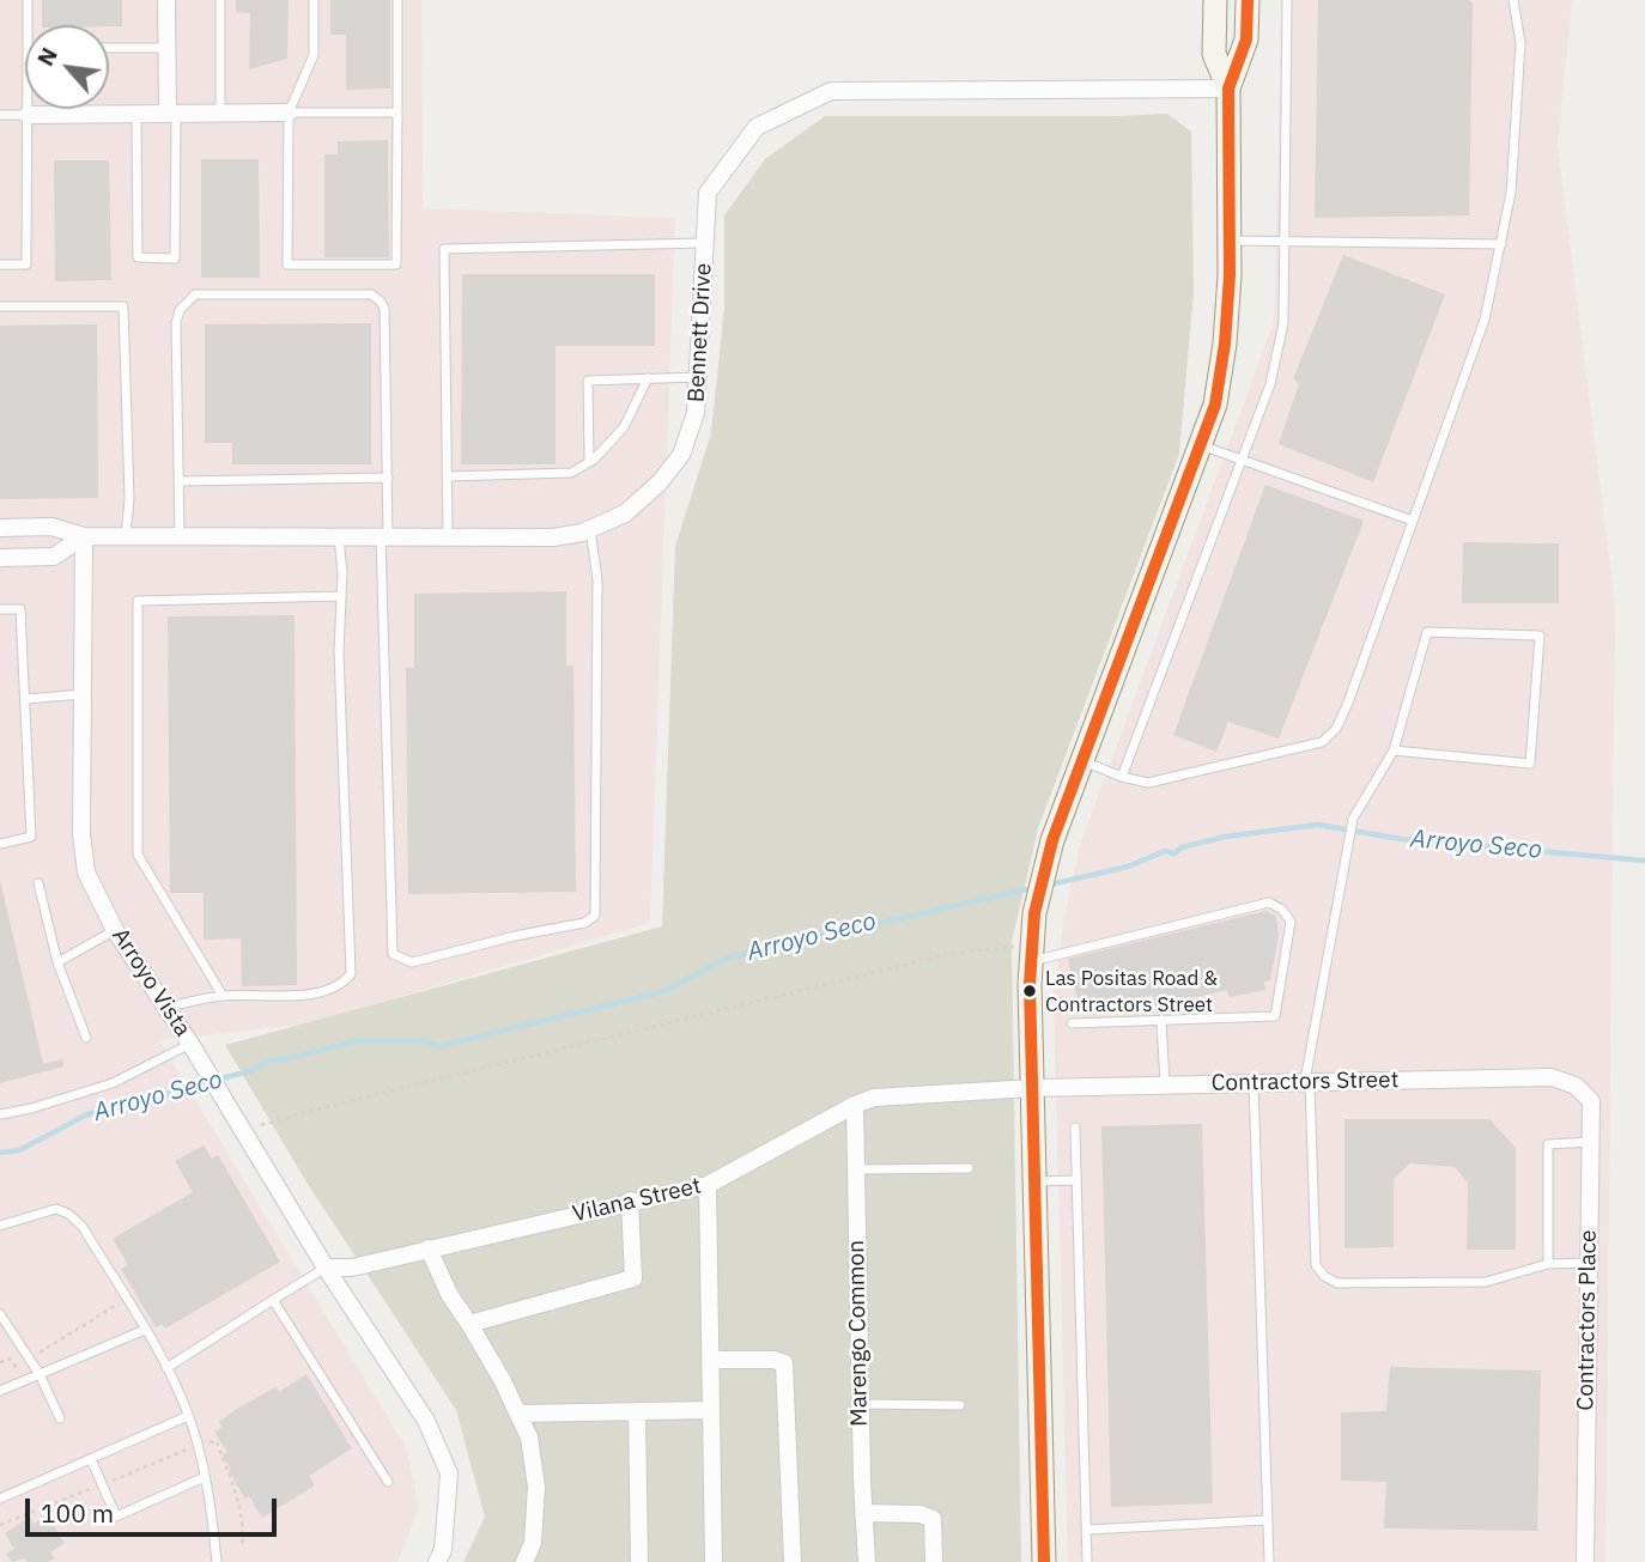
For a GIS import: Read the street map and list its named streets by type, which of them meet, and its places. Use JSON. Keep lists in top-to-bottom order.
{
  "streets": {
    "street": [
      "Bennett Drive",
      "Arroyo Vista",
      "Contractors Street",
      "Vilana Street",
      "Contractors Place",
      "Marengo Common"
    ]
  },
  "crossings": [
    ["Bennett Drive", "Arroyo Vista"],
    ["Arroyo Vista", "Vilana Street"],
    ["Contractors Street", "Vilana Street"],
    ["Contractors Street", "Contractors Place"],
    ["Vilana Street", "Marengo Common"]
  ],
  "water": ["Arroyo Seco"],
  "places": ["Las Positas Road & Contractors Street"],
  "scale_bar": "100 m",
  "north": "top left"
}
